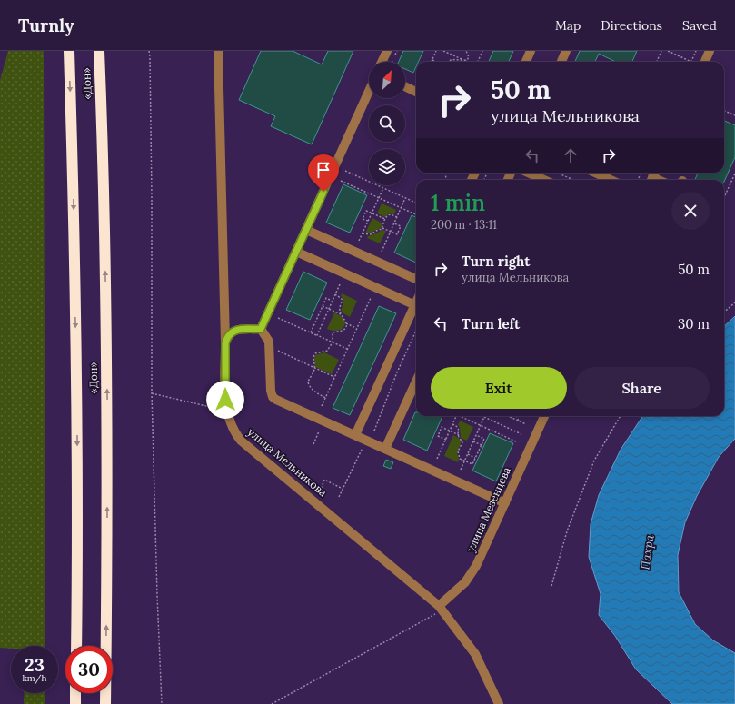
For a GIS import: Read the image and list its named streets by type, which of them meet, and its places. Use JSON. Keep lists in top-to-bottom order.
{
  "streets": {
    "highway": ["«Дон»"],
    "street": ["улица Мельникова", "улица Мезенцева"]
  },
  "crossings": [
    ["улица Мельникова", "улица Мезенцева"]
  ],
  "water": ["Пахра"],
  "north": "top right",
  "page": {
    "header": "Turnly",
    "nav": ["Map", "Directions", "Saved"],
    "turn": ["50 m", "улица Мельникова"],
    "heading": ["1 min", "200 m · 13:11"],
    "list": [
      {
        "name": "Turn right",
        "note": "улица Мельникова",
        "value": "50 m"
      },
      {
        "name": "Turn left",
        "value": "30 m"
      }
    ],
    "buttons": ["Exit", "Share"],
    "speed": "23 km/h",
    "limit": "30"
  }
}
